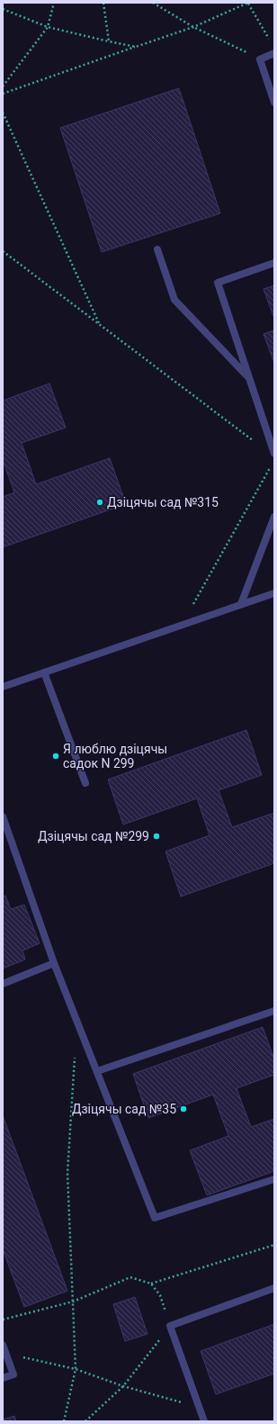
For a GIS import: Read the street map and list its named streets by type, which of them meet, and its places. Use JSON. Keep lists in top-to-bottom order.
{
  "places": [
    "Дзіцячы сад №315",
    "Я люблю дзіцячы садок N 299",
    "Дзіцячы сад №299",
    "Дзіцячы сад №35"
  ]
}
